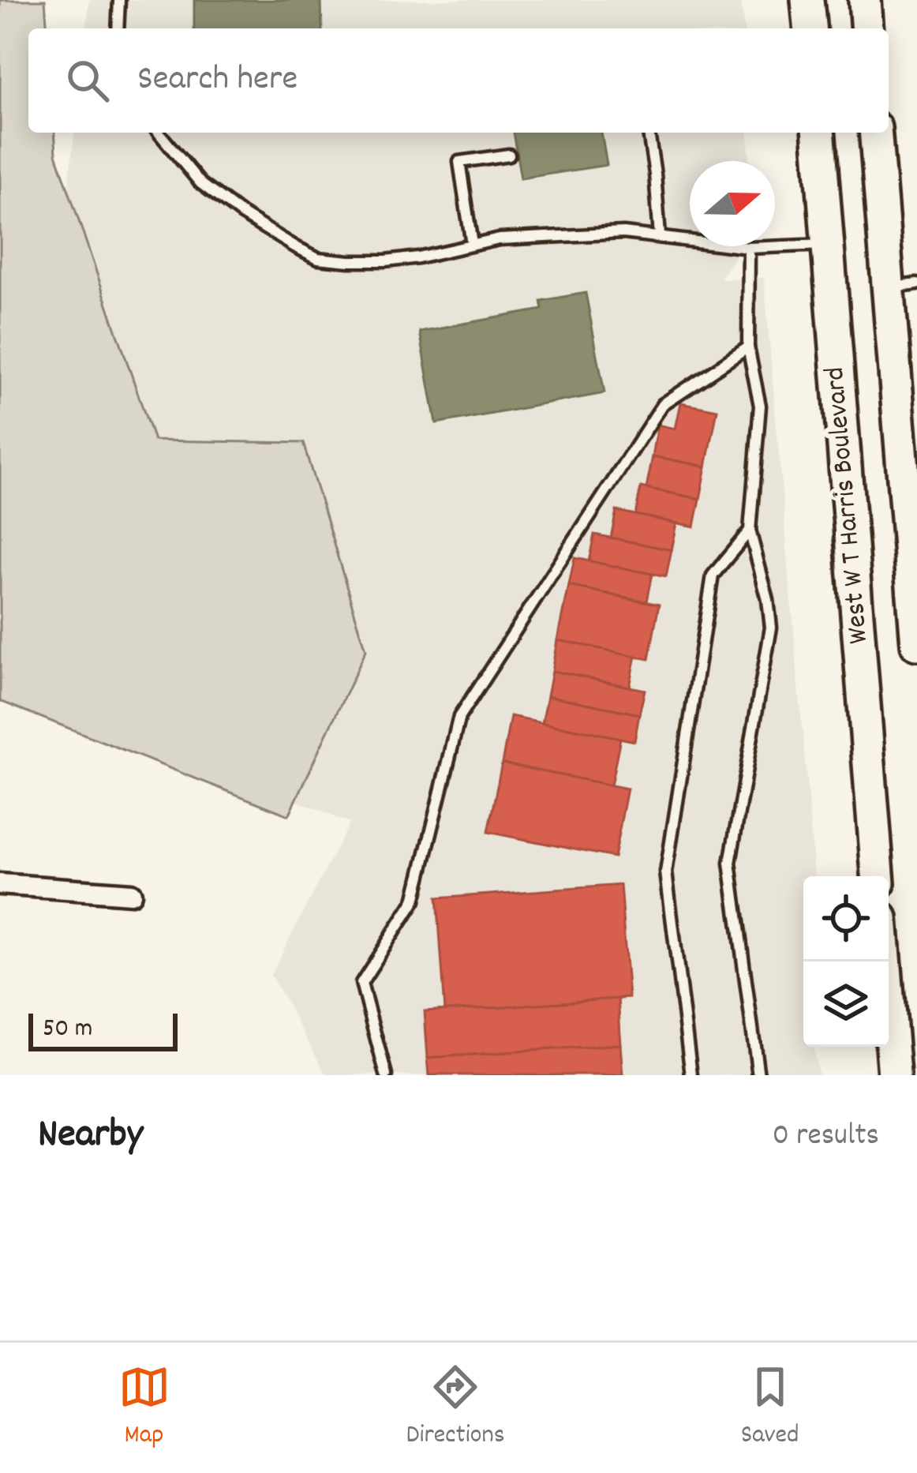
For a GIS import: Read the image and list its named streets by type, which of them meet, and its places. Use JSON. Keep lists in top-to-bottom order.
{
  "streets": {
    "main road": ["West W T Harris Boulevard"]
  },
  "scale_bar": "50 m",
  "north": "right",
  "page": {
    "search": "Search here",
    "scale": "50 m",
    "heading": ["Nearby", "0 results"],
    "nav": ["Map", "Directions", "Saved"]
  }
}
